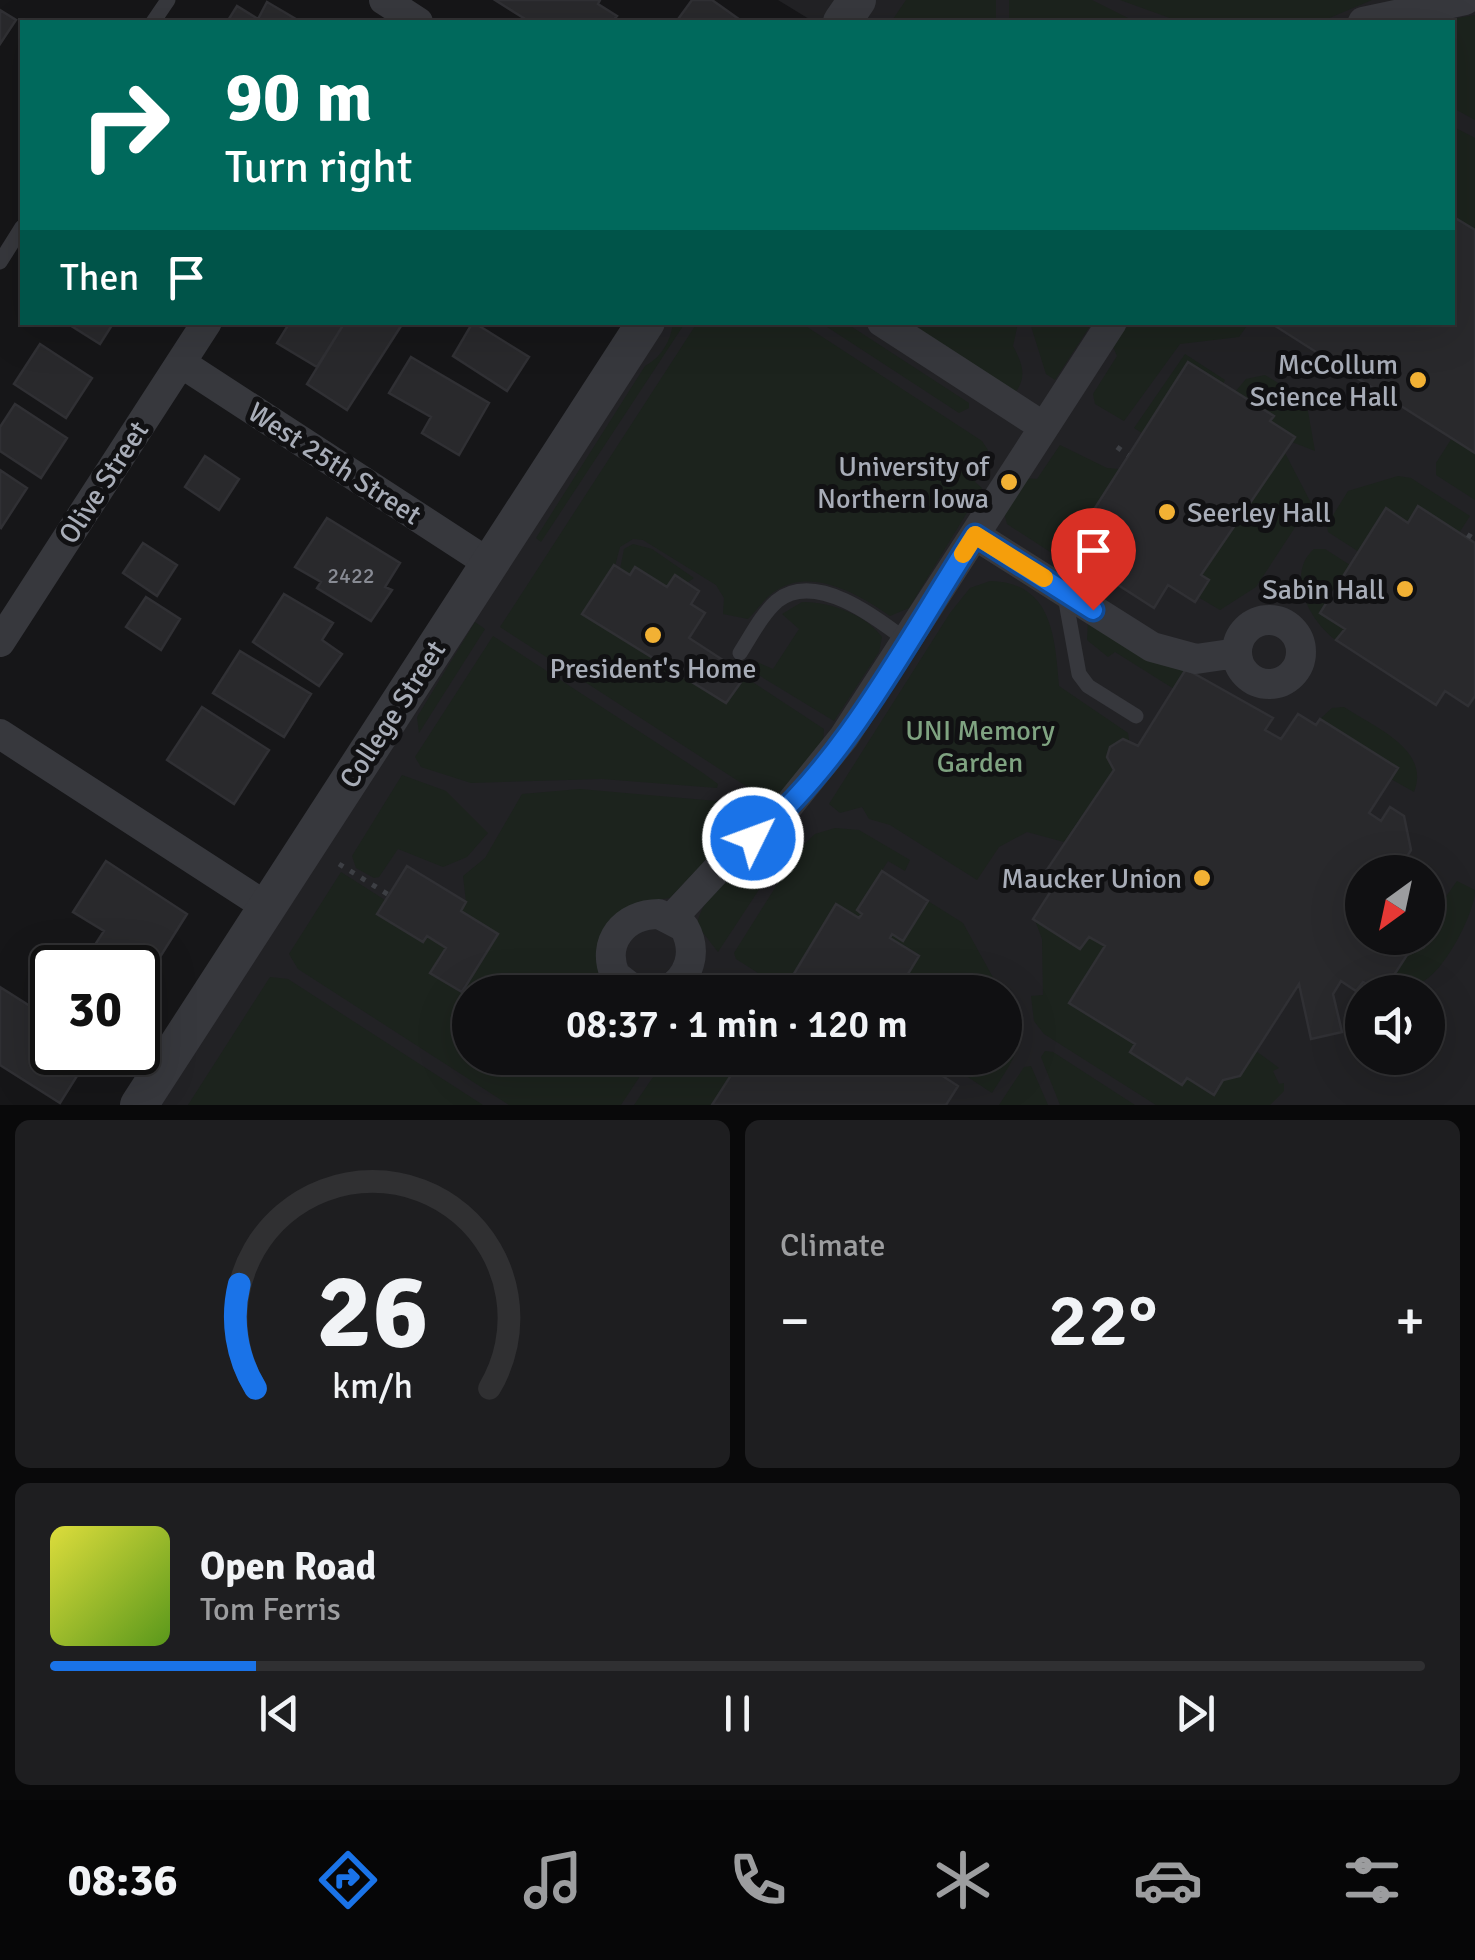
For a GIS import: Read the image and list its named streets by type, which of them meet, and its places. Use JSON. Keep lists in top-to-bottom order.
{
  "streets": {
    "street": ["West 25th Street", "Olive Street", "College Street"]
  },
  "crossings": [
    ["West 25th Street", "Olive Street"],
    ["West 25th Street", "College Street"]
  ],
  "parks": ["UNI Memory Garden"],
  "places": [
    "McCollum Science Hall",
    "University of Northern Iowa",
    "Seerley Hall",
    "Sabin Hall",
    "President's Home",
    "Maucker Union"
  ],
  "house_numbers": ["2422"],
  "north": "bottom left",
  "page": {
    "turn": ["90 m", "Turn right"],
    "then": "Then",
    "limit": "30",
    "trip": "08:37 · 1 min · 120 m",
    "tile": "Climate",
    "heat": ["−", "22°", "+"],
    "song": ["Open Road", "Tom Ferris"],
    "tabs": "08:36",
    "gauge": ["26", "km/h"]
  }
}
